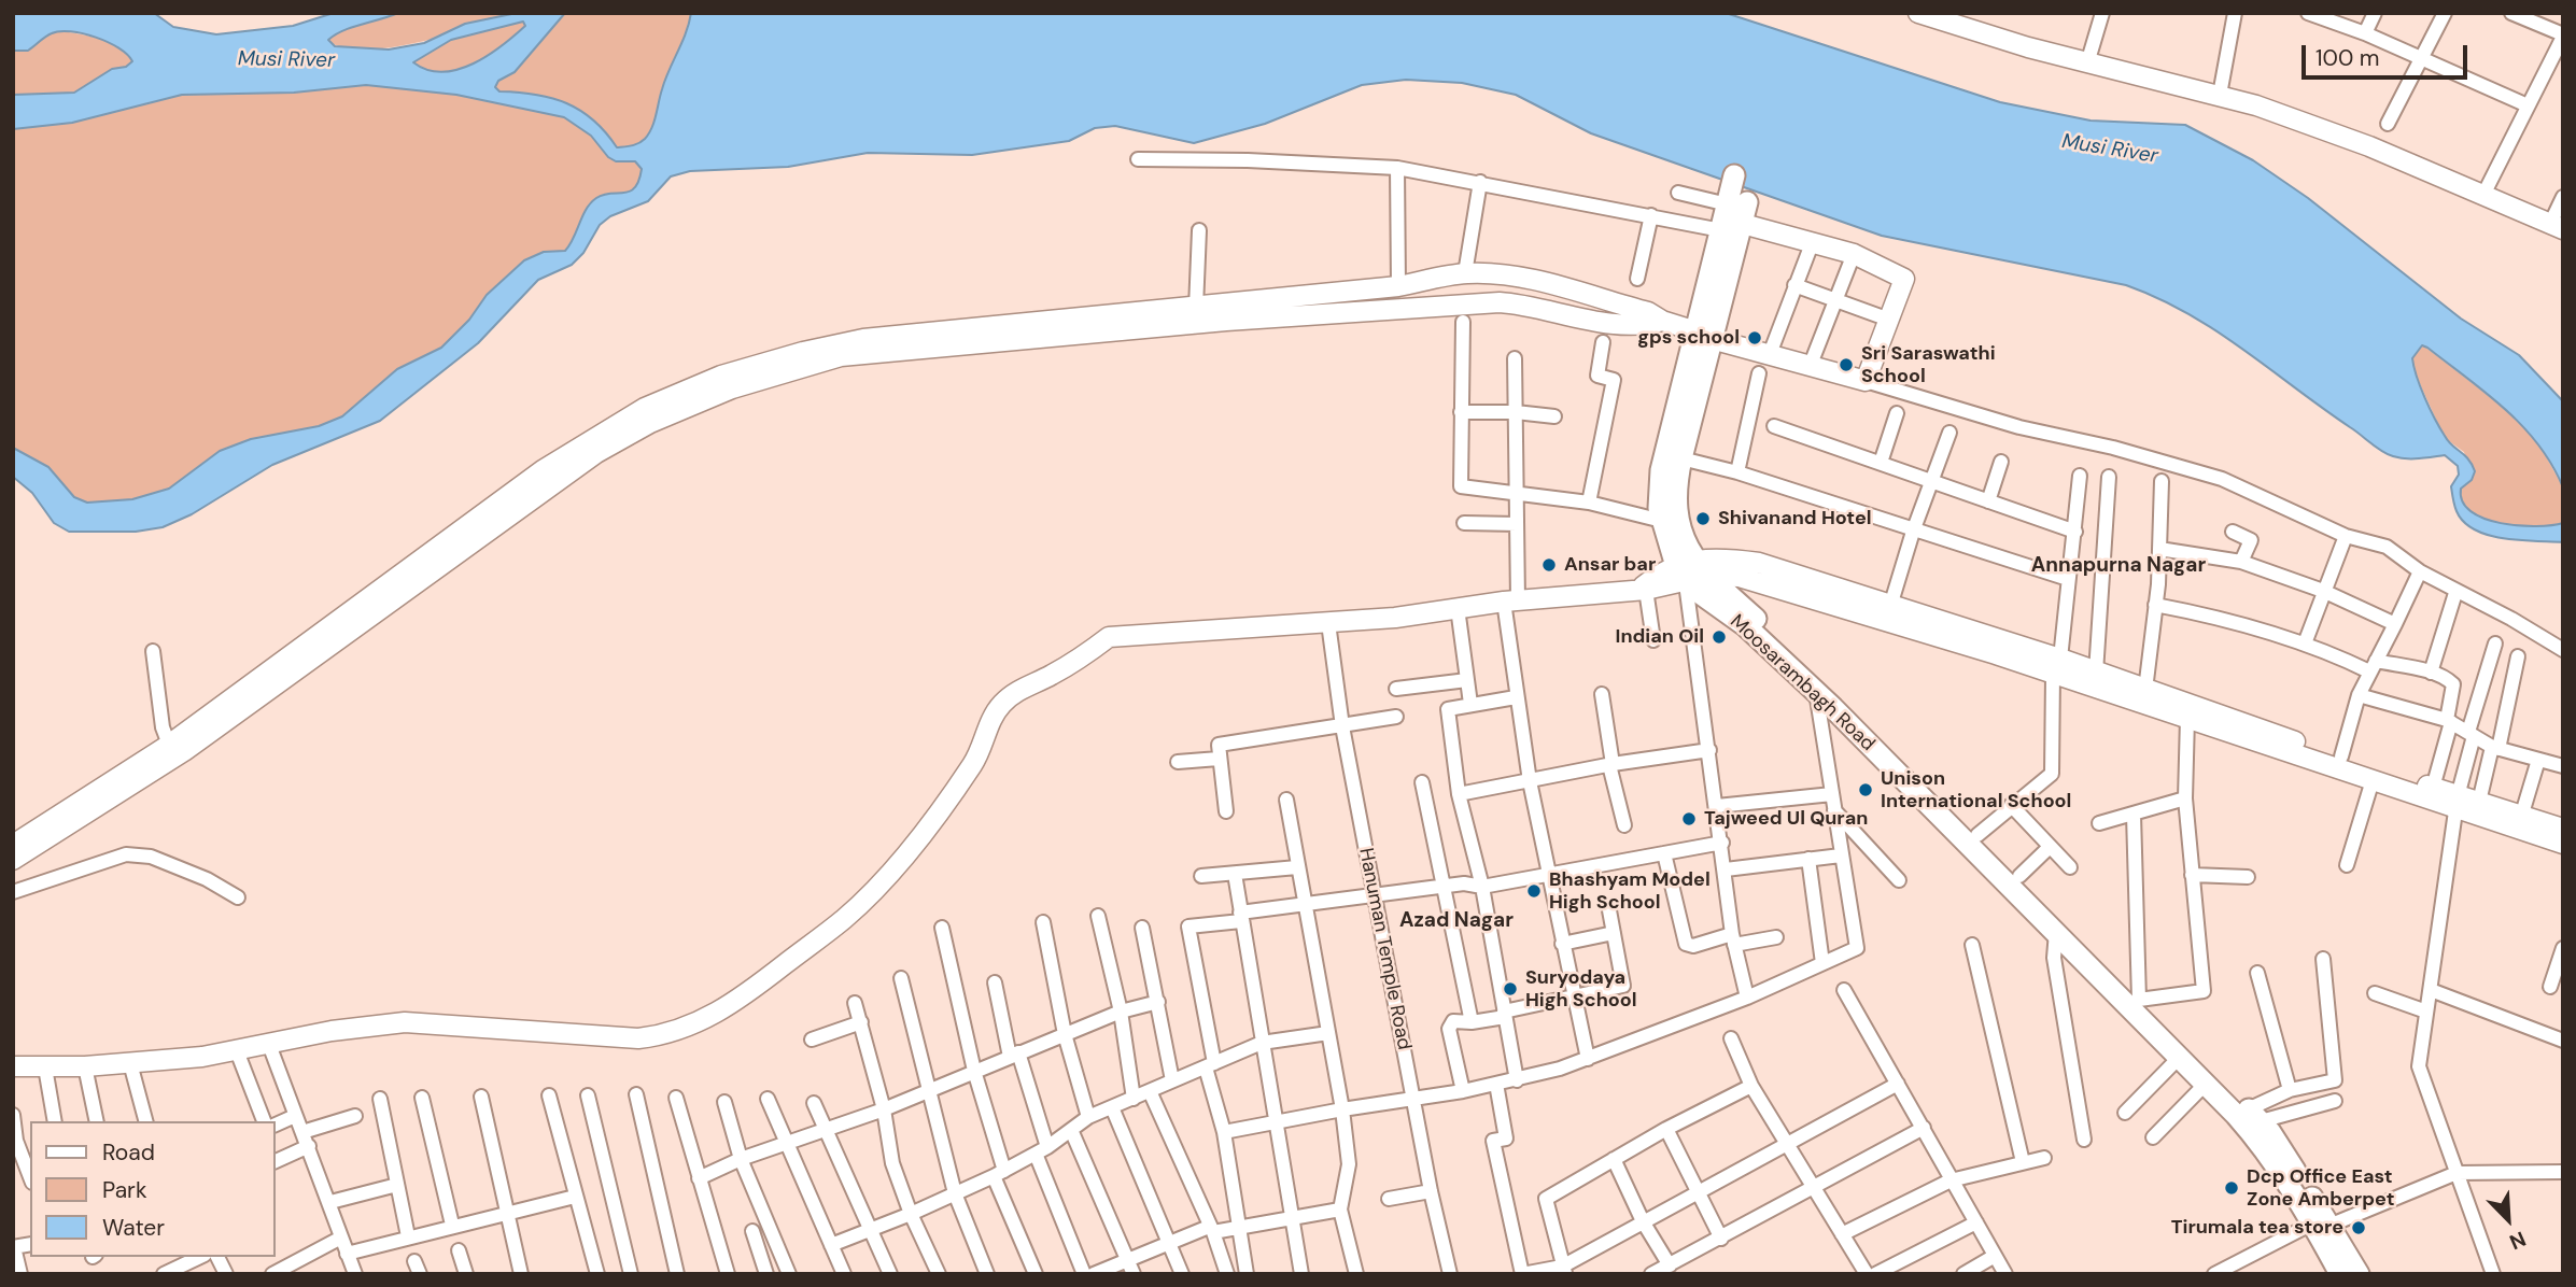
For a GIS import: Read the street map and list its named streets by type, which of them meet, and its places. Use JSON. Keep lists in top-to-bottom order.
{
  "streets": {
    "main road": ["Moosarambagh Road"],
    "street": ["Hanuman Temple Road"]
  },
  "districts": ["Annapurna Nagar", "Azad Nagar"],
  "water": ["Musi River"],
  "places": [
    "gps school",
    "Sri Saraswathi School",
    "Shivanand Hotel",
    "Ansar bar",
    "Indian Oil",
    "Unison International School",
    "Tajweed Ul Quran",
    "Bhashyam Model High School",
    "Suryodaya High School",
    "Dcp Office East Zone Amberpet",
    "Tirumala tea store"
  ],
  "legend": ["Road", "Park", "Water"],
  "scale_bar": "100 m",
  "north": "bottom right"
}
